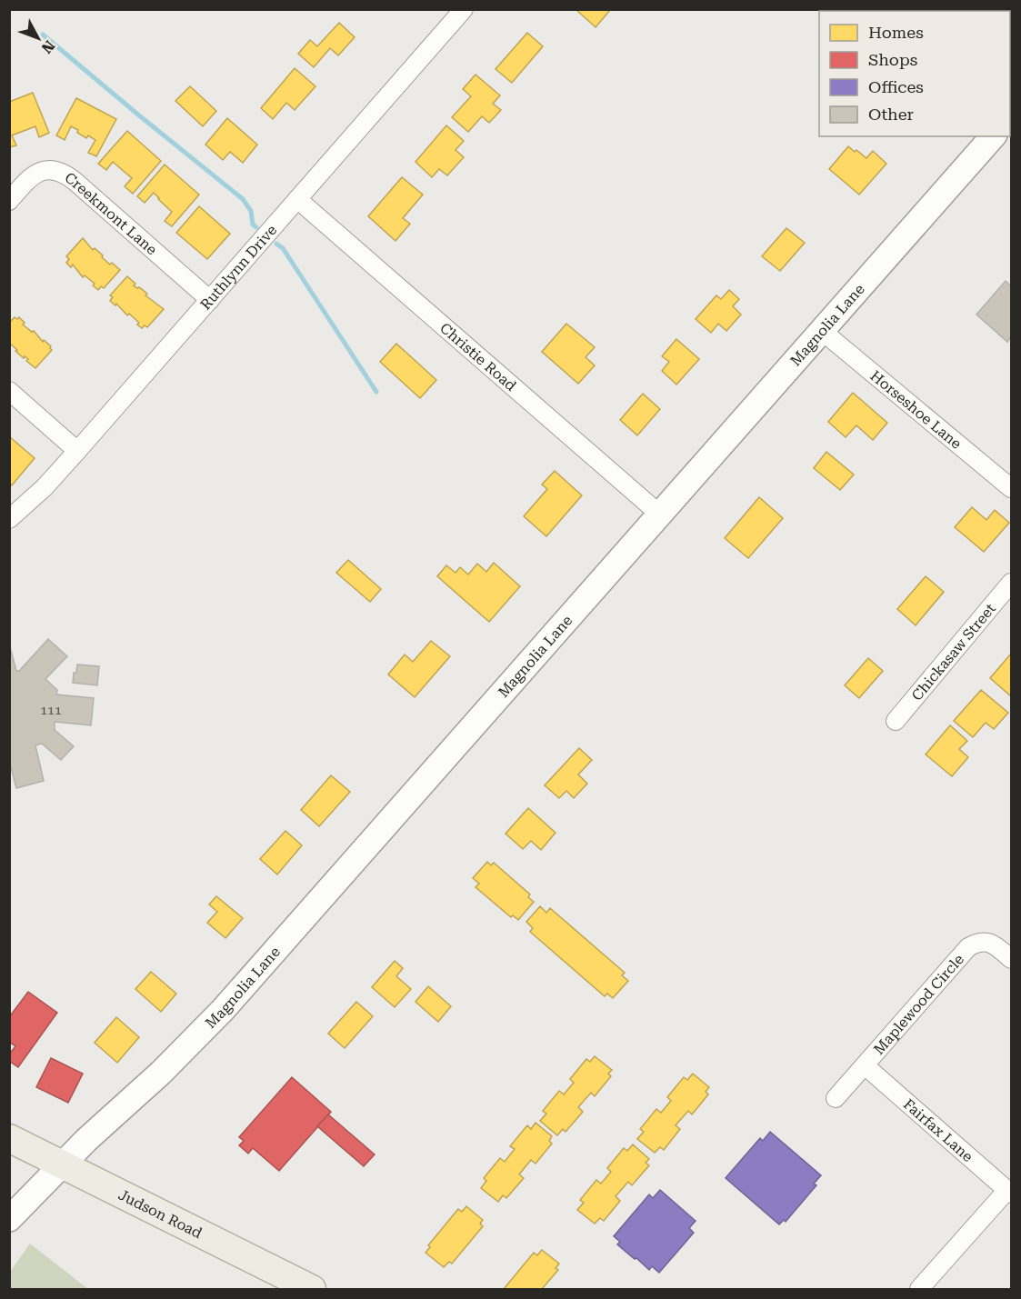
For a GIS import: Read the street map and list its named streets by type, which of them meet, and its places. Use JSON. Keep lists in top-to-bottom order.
{
  "streets": {
    "main road": ["Magnolia Lane", "Judson Road"],
    "street": [
      "Creekmont Lane",
      "Ruthlynn Drive",
      "Christie Road",
      "Horseshoe Lane",
      "Chickasaw Street",
      "Maplewood Circle",
      "Fairfax Lane"
    ]
  },
  "crossings": [
    ["Creekmont Lane", "Ruthlynn Drive"],
    ["Ruthlynn Drive", "Christie Road"],
    ["Magnolia Lane", "Christie Road"],
    ["Magnolia Lane", "Horseshoe Lane"],
    ["Magnolia Lane", "Judson Road"],
    ["Maplewood Circle", "Fairfax Lane"]
  ],
  "house_numbers": ["111"],
  "legend": [
    "Homes",
    "Shops",
    "Offices",
    "Other"
  ],
  "north": "bottom right"
}
